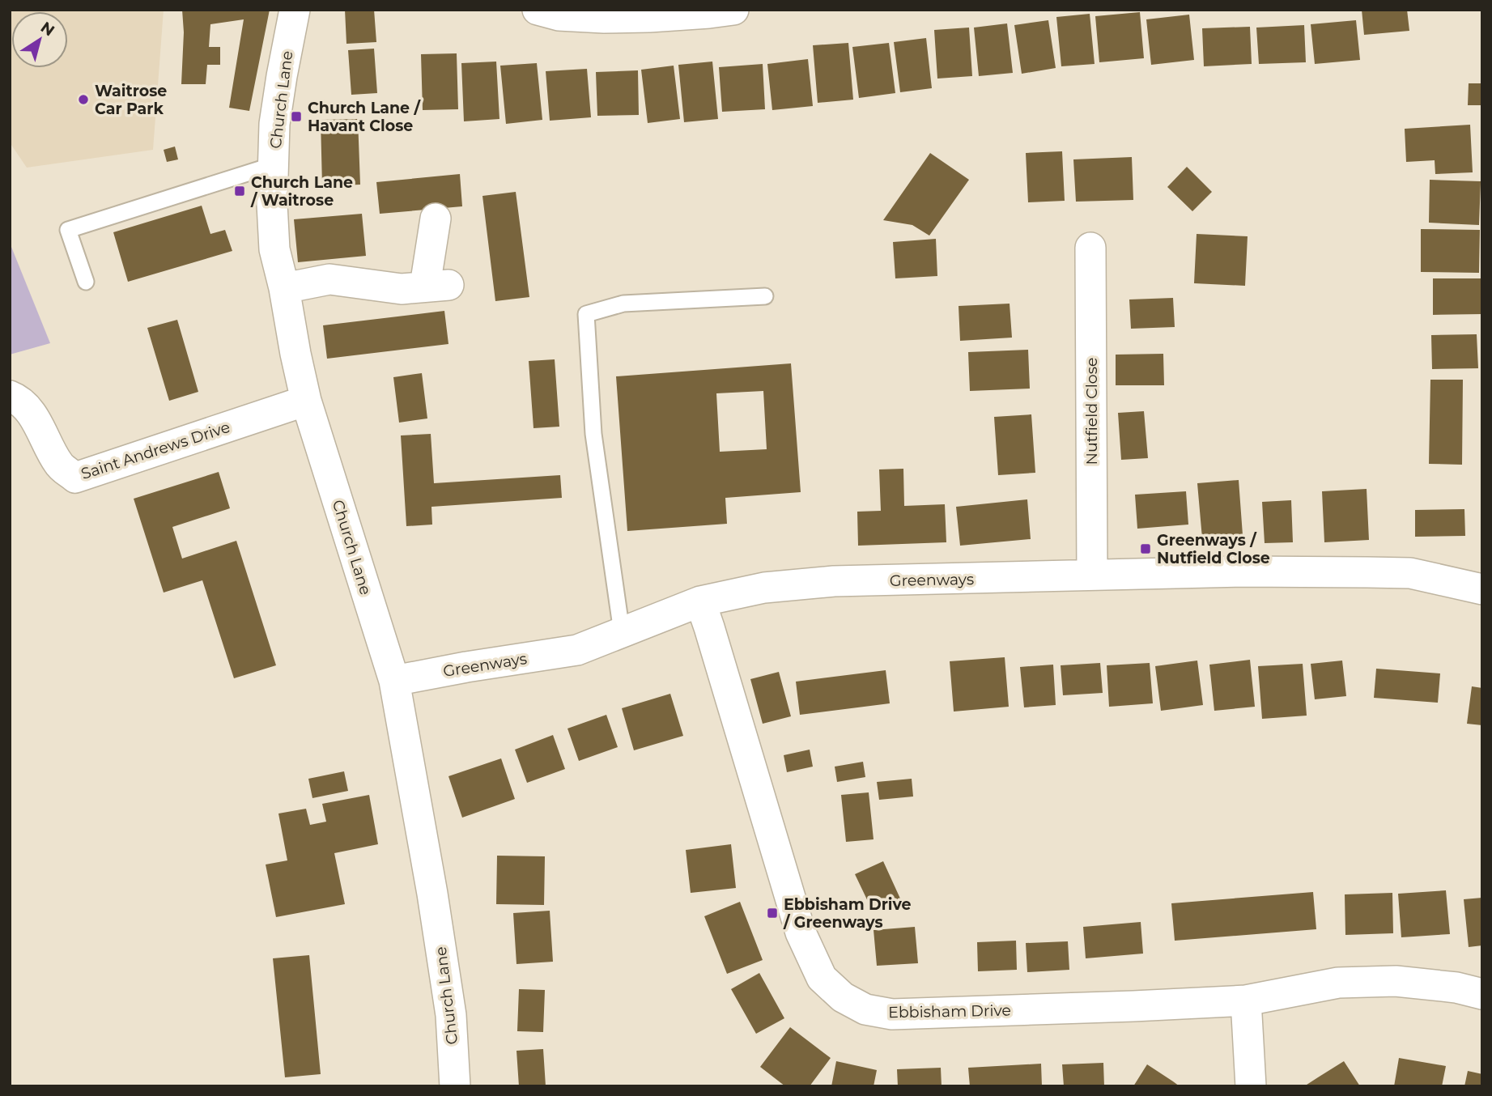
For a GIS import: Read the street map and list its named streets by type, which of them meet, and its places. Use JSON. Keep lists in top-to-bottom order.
{
  "streets": {
    "street": [
      "Church Lane",
      "Nutfield Close",
      "Saint Andrews Drive",
      "Greenways",
      "Ebbisham Drive"
    ]
  },
  "crossings": [
    ["Church Lane", "Saint Andrews Drive"],
    ["Church Lane", "Greenways"],
    ["Nutfield Close", "Greenways"],
    ["Greenways", "Ebbisham Drive"]
  ],
  "places": {
    "other": ["Waitrose Car Park"],
    "transit": [
      "Church Lane / Havant Close",
      "Church Lane / Waitrose",
      "Greenways / Nutfield Close",
      "Ebbisham Drive / Greenways"
    ]
  },
  "north": "top right"
}
